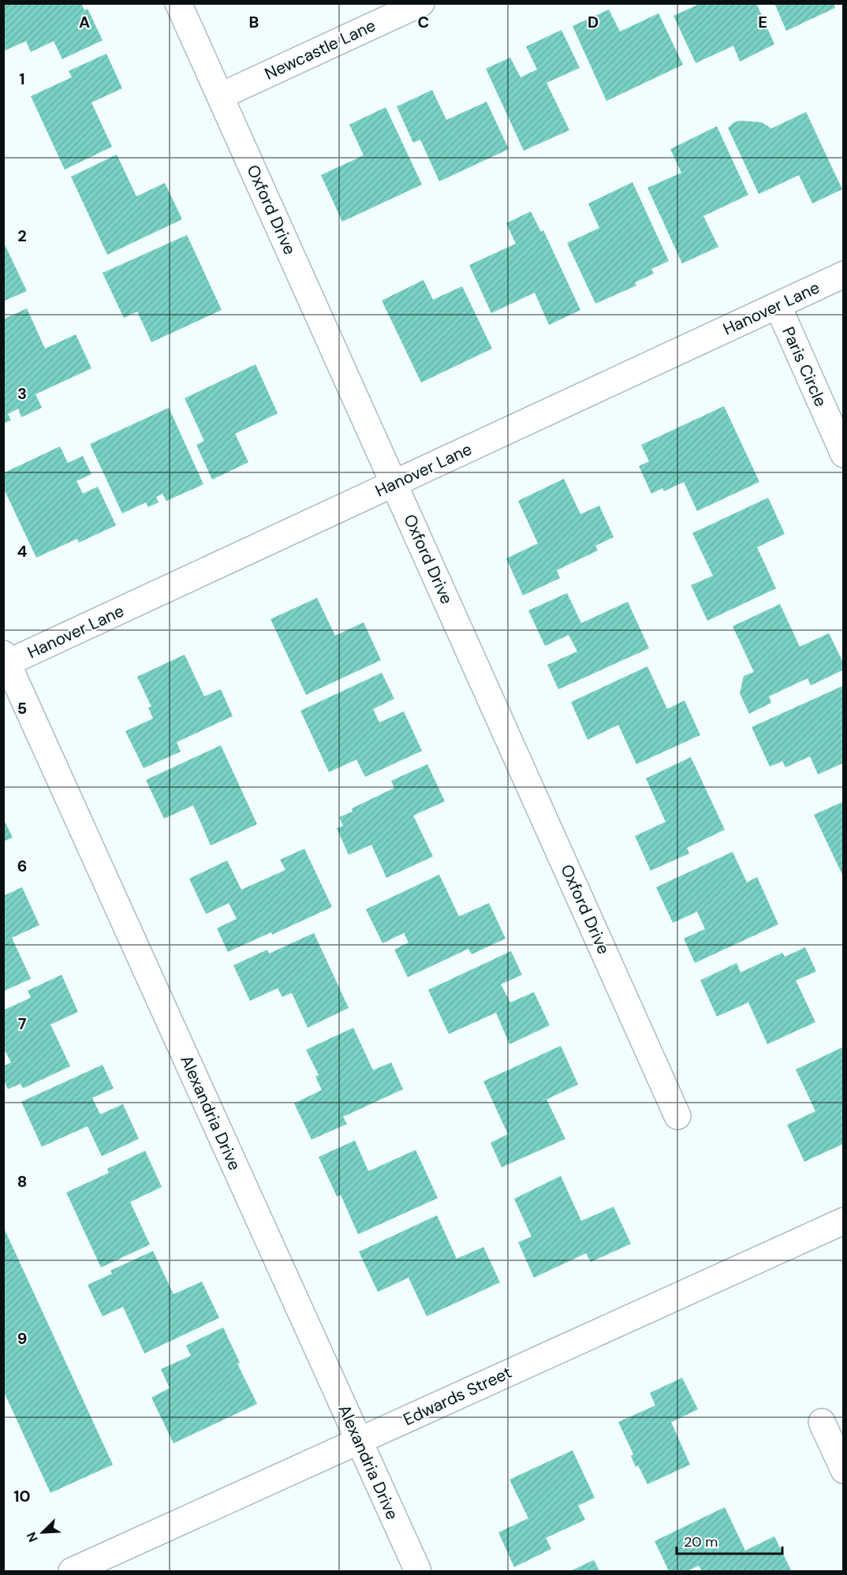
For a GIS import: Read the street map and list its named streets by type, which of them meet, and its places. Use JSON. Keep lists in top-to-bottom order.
{
  "streets": {
    "street": [
      "Newcastle Lane",
      "Oxford Drive",
      "Hanover Lane",
      "Paris Circle",
      "Alexandria Drive",
      "Edwards Street"
    ]
  },
  "crossings": [
    ["Newcastle Lane", "Oxford Drive"],
    ["Oxford Drive", "Hanover Lane"],
    ["Hanover Lane", "Paris Circle"],
    ["Hanover Lane", "Alexandria Drive"],
    ["Alexandria Drive", "Edwards Street"]
  ],
  "scale_bar": "20 m",
  "north": "bottom left",
  "grid": {
    "columns": [
      "A",
      "B",
      "C",
      "D",
      "E"
    ],
    "rows": [
      "1",
      "2",
      "3",
      "4",
      "5",
      "6",
      "7",
      "8",
      "9",
      "10"
    ]
  }
}
